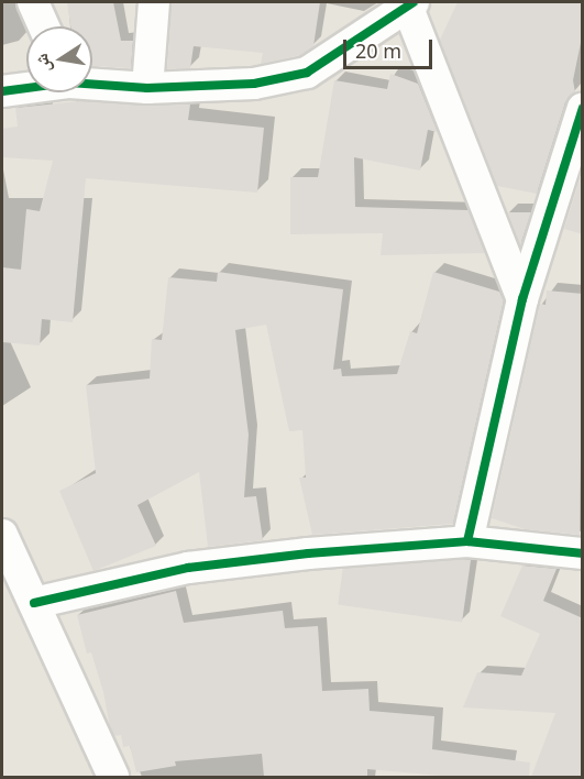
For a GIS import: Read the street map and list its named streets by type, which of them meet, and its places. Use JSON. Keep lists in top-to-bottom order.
{
  "scale_bar": "20 m",
  "north": "left"
}
